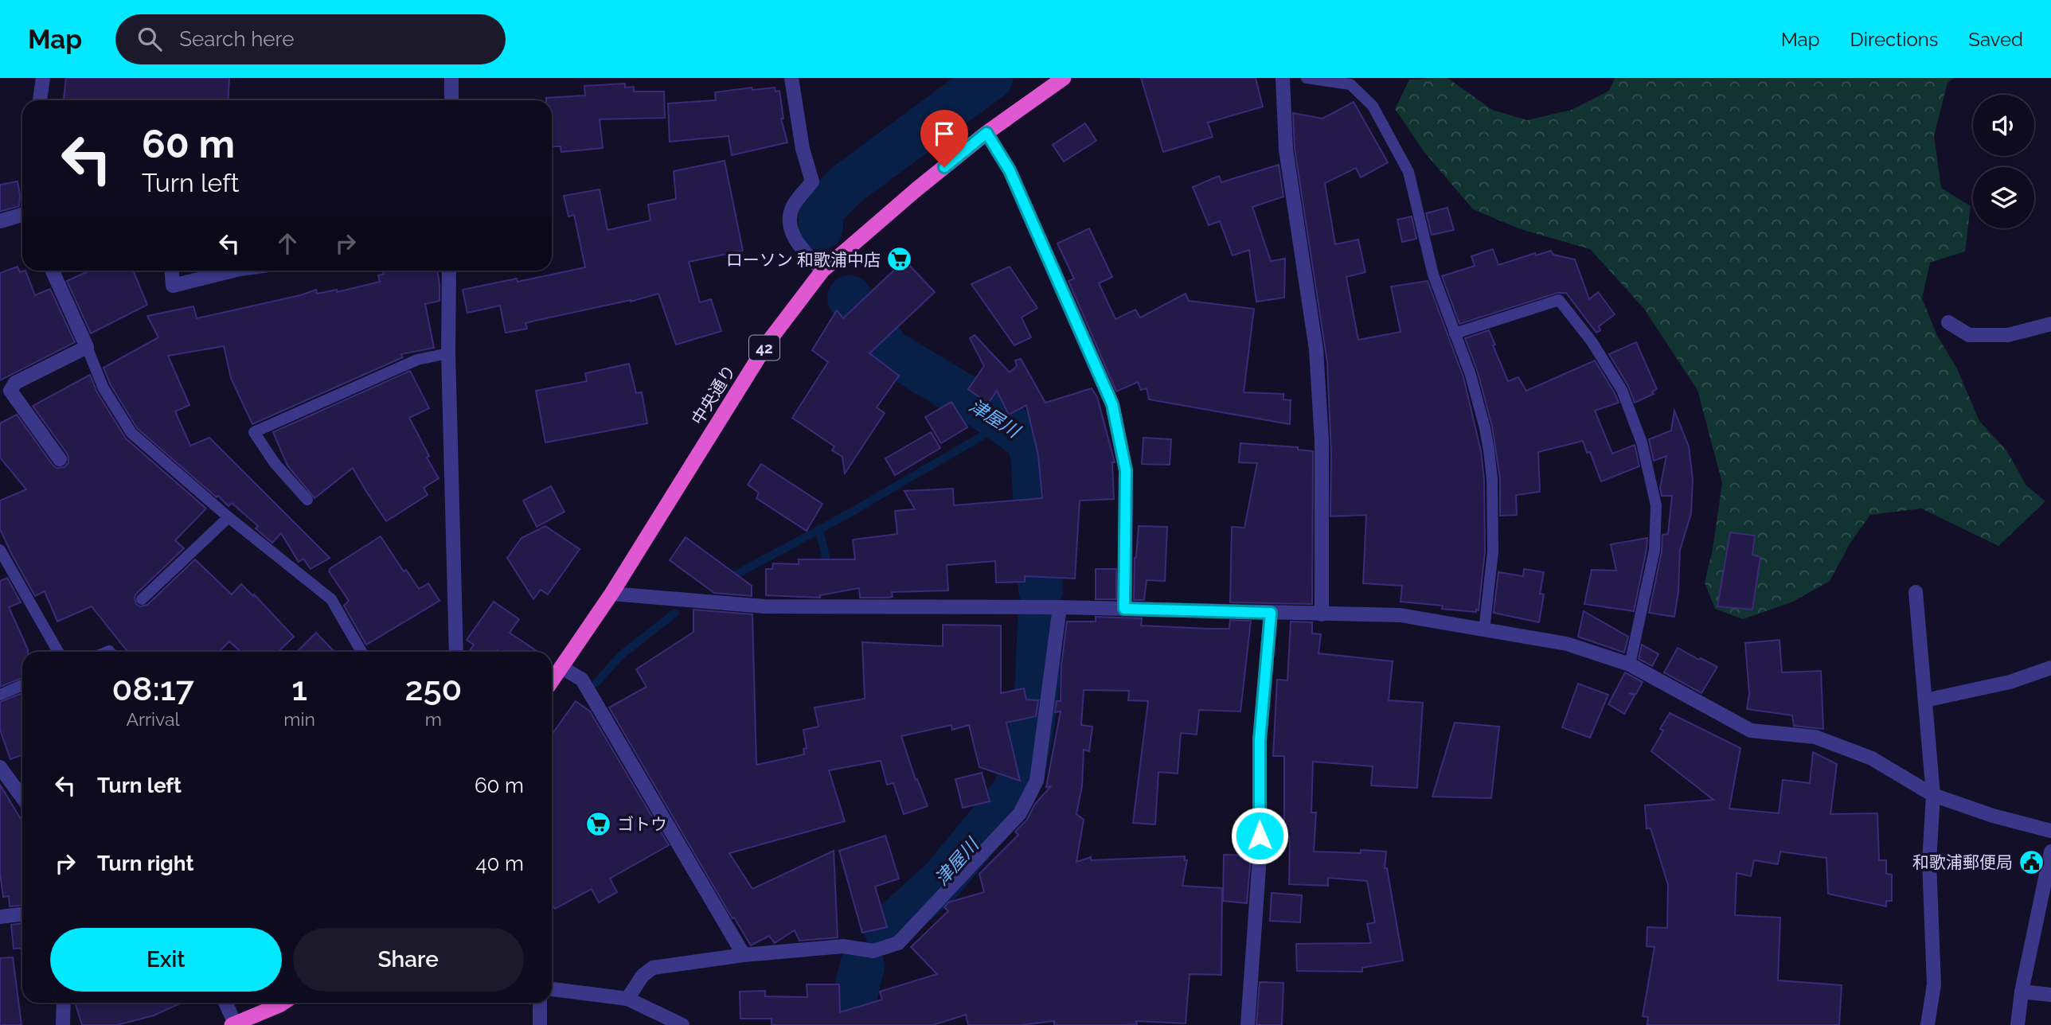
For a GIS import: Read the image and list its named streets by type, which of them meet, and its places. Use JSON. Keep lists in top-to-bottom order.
{
  "streets": {
    "highway": ["42", "中央通り"]
  },
  "water": ["津屋川"],
  "places": {
    "supermarket": ["ローソン 和歌浦中店", "ゴトウ"],
    "public building": ["和歌浦郵便局"]
  },
  "page": {
    "header": "Map",
    "search": "Search here",
    "nav": ["Map", "Directions", "Saved"],
    "turn": ["60 m", "Turn left"],
    "eta": [
      "08:17",
      "Arrival",
      "1",
      "min",
      "250",
      "m"
    ],
    "list": [
      {
        "name": "Turn left",
        "value": "60 m"
      },
      {
        "name": "Turn right",
        "value": "40 m"
      }
    ],
    "buttons": ["Exit", "Share"]
  }
}
